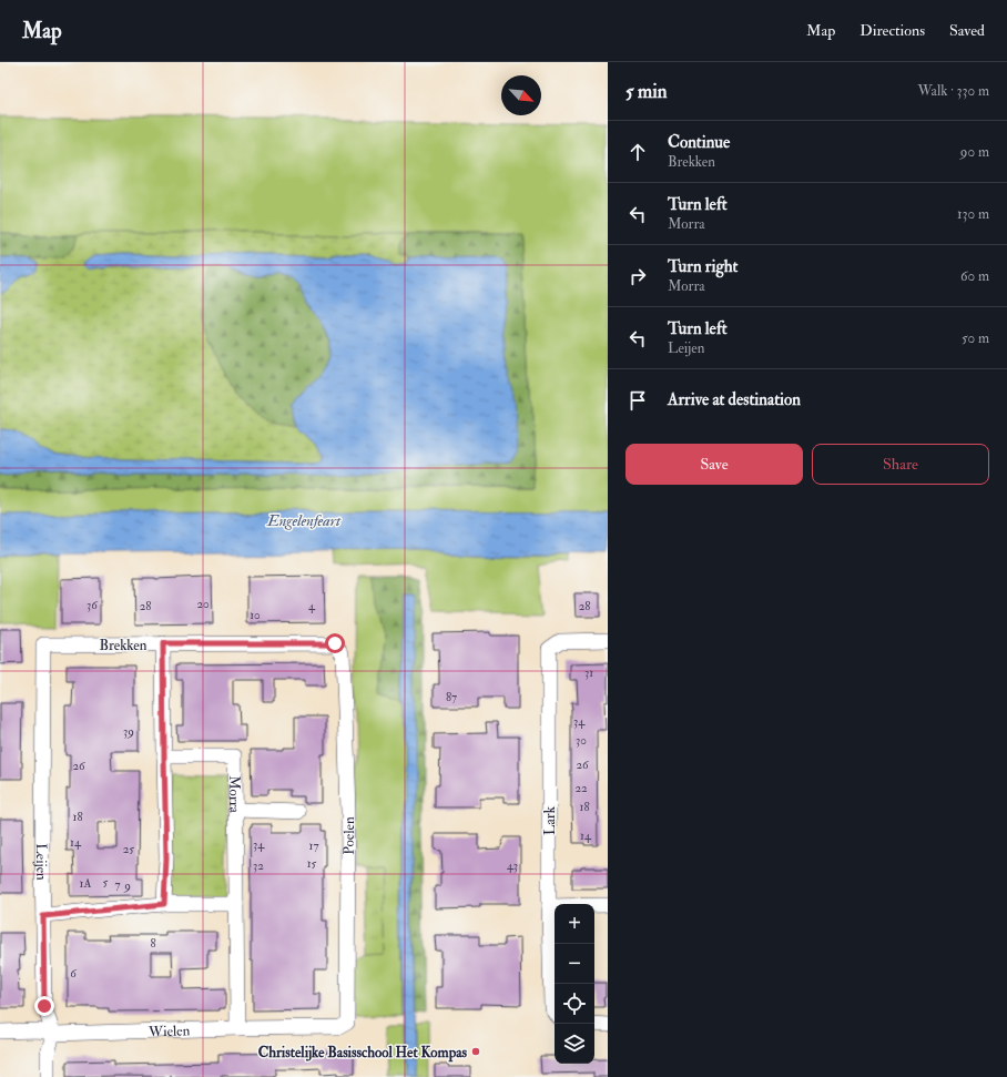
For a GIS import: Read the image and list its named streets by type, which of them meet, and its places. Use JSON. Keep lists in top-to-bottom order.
{
  "streets": {
    "street": [
      "Brekken",
      "Morra",
      "Lark",
      "Poelen",
      "Leijen",
      "Wielen"
    ]
  },
  "crossings": [
    ["Brekken", "Poelen"],
    ["Brekken", "Leijen"],
    ["Morra", "Wielen"],
    ["Poelen", "Wielen"],
    ["Leijen", "Wielen"]
  ],
  "water": ["Engelenfeart"],
  "places": ["Christelijke Basisschool Het Kompas"],
  "house_numbers": [
    "20",
    "36",
    "28",
    "4",
    "28",
    "10",
    "31",
    "87",
    "34",
    "39",
    "30",
    "26",
    "26",
    "22",
    "18",
    "18",
    "14",
    "14",
    "34",
    "17",
    "25",
    "15",
    "32",
    "43",
    "5",
    "1A",
    "7",
    "9",
    "8",
    "6"
  ],
  "north": "bottom right",
  "page": {
    "header": "Map",
    "nav": ["Map", "Directions", "Saved"],
    "heading": ["5 min", "Walk · 330 m"],
    "list": [
      ["Continue", "Brekken", "90 m"],
      ["Turn left", "Morra", "130 m"],
      ["Turn right", "Morra", "60 m"],
      ["Turn left", "Leijen", "50 m"],
      "Arrive at destination"
    ],
    "buttons": ["Save", "Share"],
    "map_buttons": ["+", "−"]
  }
}
